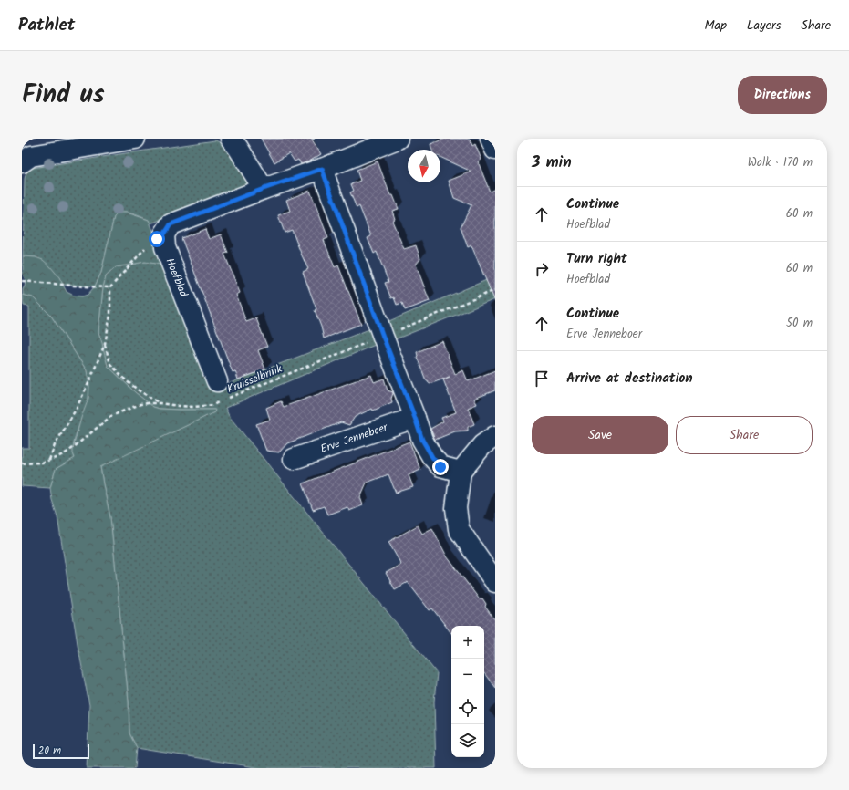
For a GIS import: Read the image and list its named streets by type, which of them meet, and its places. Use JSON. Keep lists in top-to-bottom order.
{
  "streets": {
    "street": ["Hoefblad", "Erve Jenneboer"],
    "path": ["Kruisselbrink"]
  },
  "scale_bar": "20 m",
  "north": "bottom",
  "page": {
    "header": "Pathlet",
    "nav": ["Map", "Layers", "Share"],
    "title": "Find us",
    "buttons": [
      "Directions",
      ["Save", "Share"]
    ],
    "heading": ["3 min", "Walk · 170 m"],
    "list": [
      ["Continue", "Hoefblad", "60 m"],
      ["Turn right", "Hoefblad", "60 m"],
      ["Continue", "Erve Jenneboer", "50 m"],
      "Arrive at destination"
    ],
    "map_buttons": ["+", "−"],
    "scale": "20 m"
  }
}
